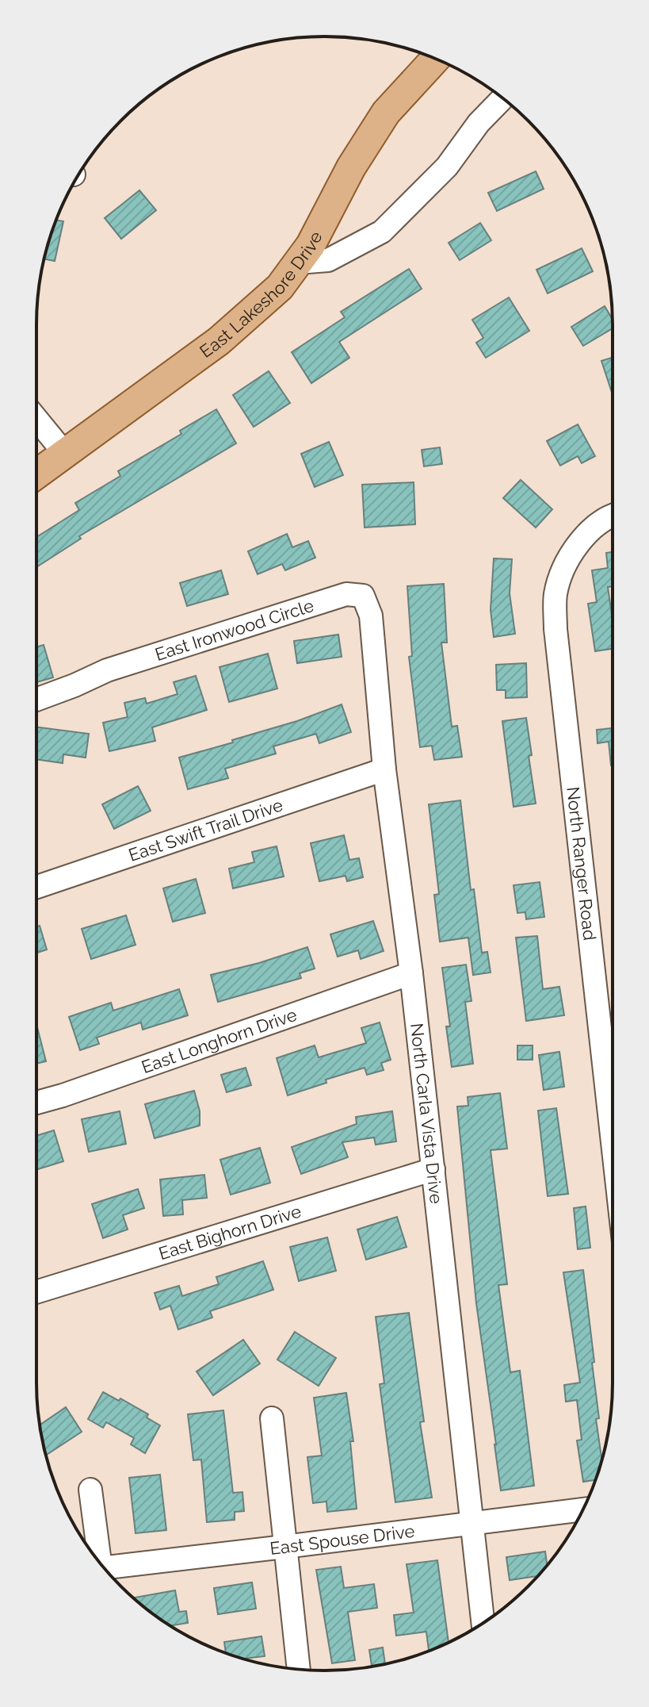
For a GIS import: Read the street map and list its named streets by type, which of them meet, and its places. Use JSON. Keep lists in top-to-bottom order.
{
  "streets": {
    "main road": ["East Lakeshore Drive"],
    "street": [
      "East Ironwood Circle",
      "East Swift Trail Drive",
      "North Ranger Road",
      "East Longhorn Drive",
      "North Carla Vista Drive",
      "East Bighorn Drive",
      "East Spouse Drive"
    ]
  },
  "crossings": [
    ["East Ironwood Circle", "North Carla Vista Drive"],
    ["East Swift Trail Drive", "North Carla Vista Drive"],
    ["East Longhorn Drive", "North Carla Vista Drive"],
    ["North Carla Vista Drive", "East Bighorn Drive"],
    ["North Carla Vista Drive", "East Spouse Drive"]
  ]
}
